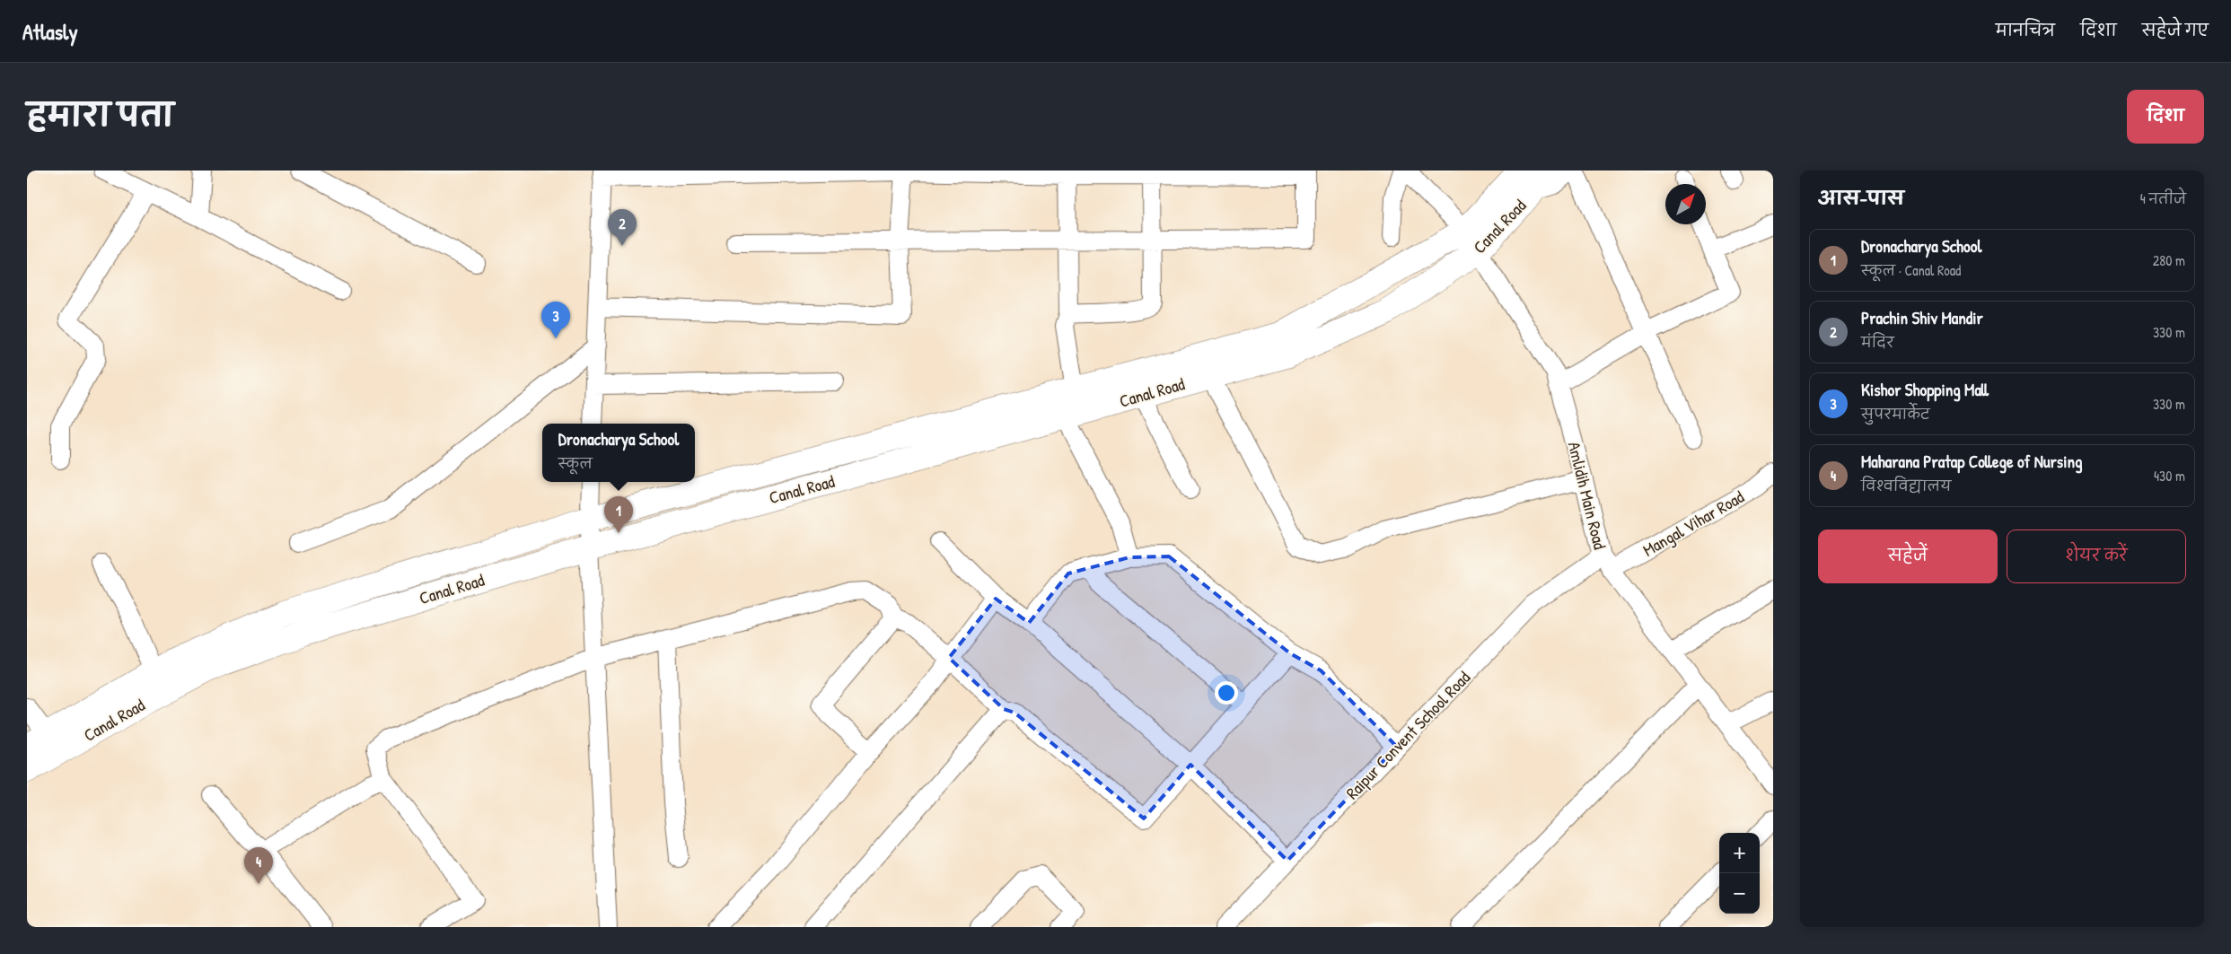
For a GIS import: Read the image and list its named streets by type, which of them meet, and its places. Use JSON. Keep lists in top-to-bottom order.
{
  "streets": {
    "main road": ["Canal Road"],
    "street": ["Amlidih Main Road", "Mangal Vihar Road", "Raipur Convent School Road"]
  },
  "crossings": [
    ["Canal Road", "Amlidih Main Road"],
    ["Amlidih Main Road", "Mangal Vihar Road"],
    ["Amlidih Main Road", "Raipur Convent School Road"],
    ["Mangal Vihar Road", "Raipur Convent School Road"]
  ],
  "north": "top right",
  "page": {
    "header": "Atlasly",
    "nav": ["मानचित्र", "दिशा", "सहेजे गए"],
    "title": "हमारा पता",
    "buttons": [
      "दिशा",
      ["सहेजें", "शेयर करें"]
    ],
    "heading": ["आस-पास", "4 नतीजे"],
    "pins": [
      "2",
      "3",
      "1",
      "4"
    ],
    "list": [
      {
        "mark": "1",
        "name": "Dronacharya School",
        "note": "स्कूल · Canal Road",
        "value": "280 m"
      },
      {
        "mark": "2",
        "name": "Prachin Shiv Mandir",
        "note": "मंदिर",
        "value": "330 m"
      },
      {
        "mark": "3",
        "name": "Kishor Shopping Mall",
        "note": "सुपरमार्केट",
        "value": "330 m"
      },
      {
        "mark": "4",
        "name": "Maharana Pratap College of Nursing",
        "note": "विश्वविद्यालय",
        "value": "430 m"
      }
    ],
    "popup": ["Dronacharya School", "स्कूल"],
    "map_buttons": ["+", "−"]
  }
}
